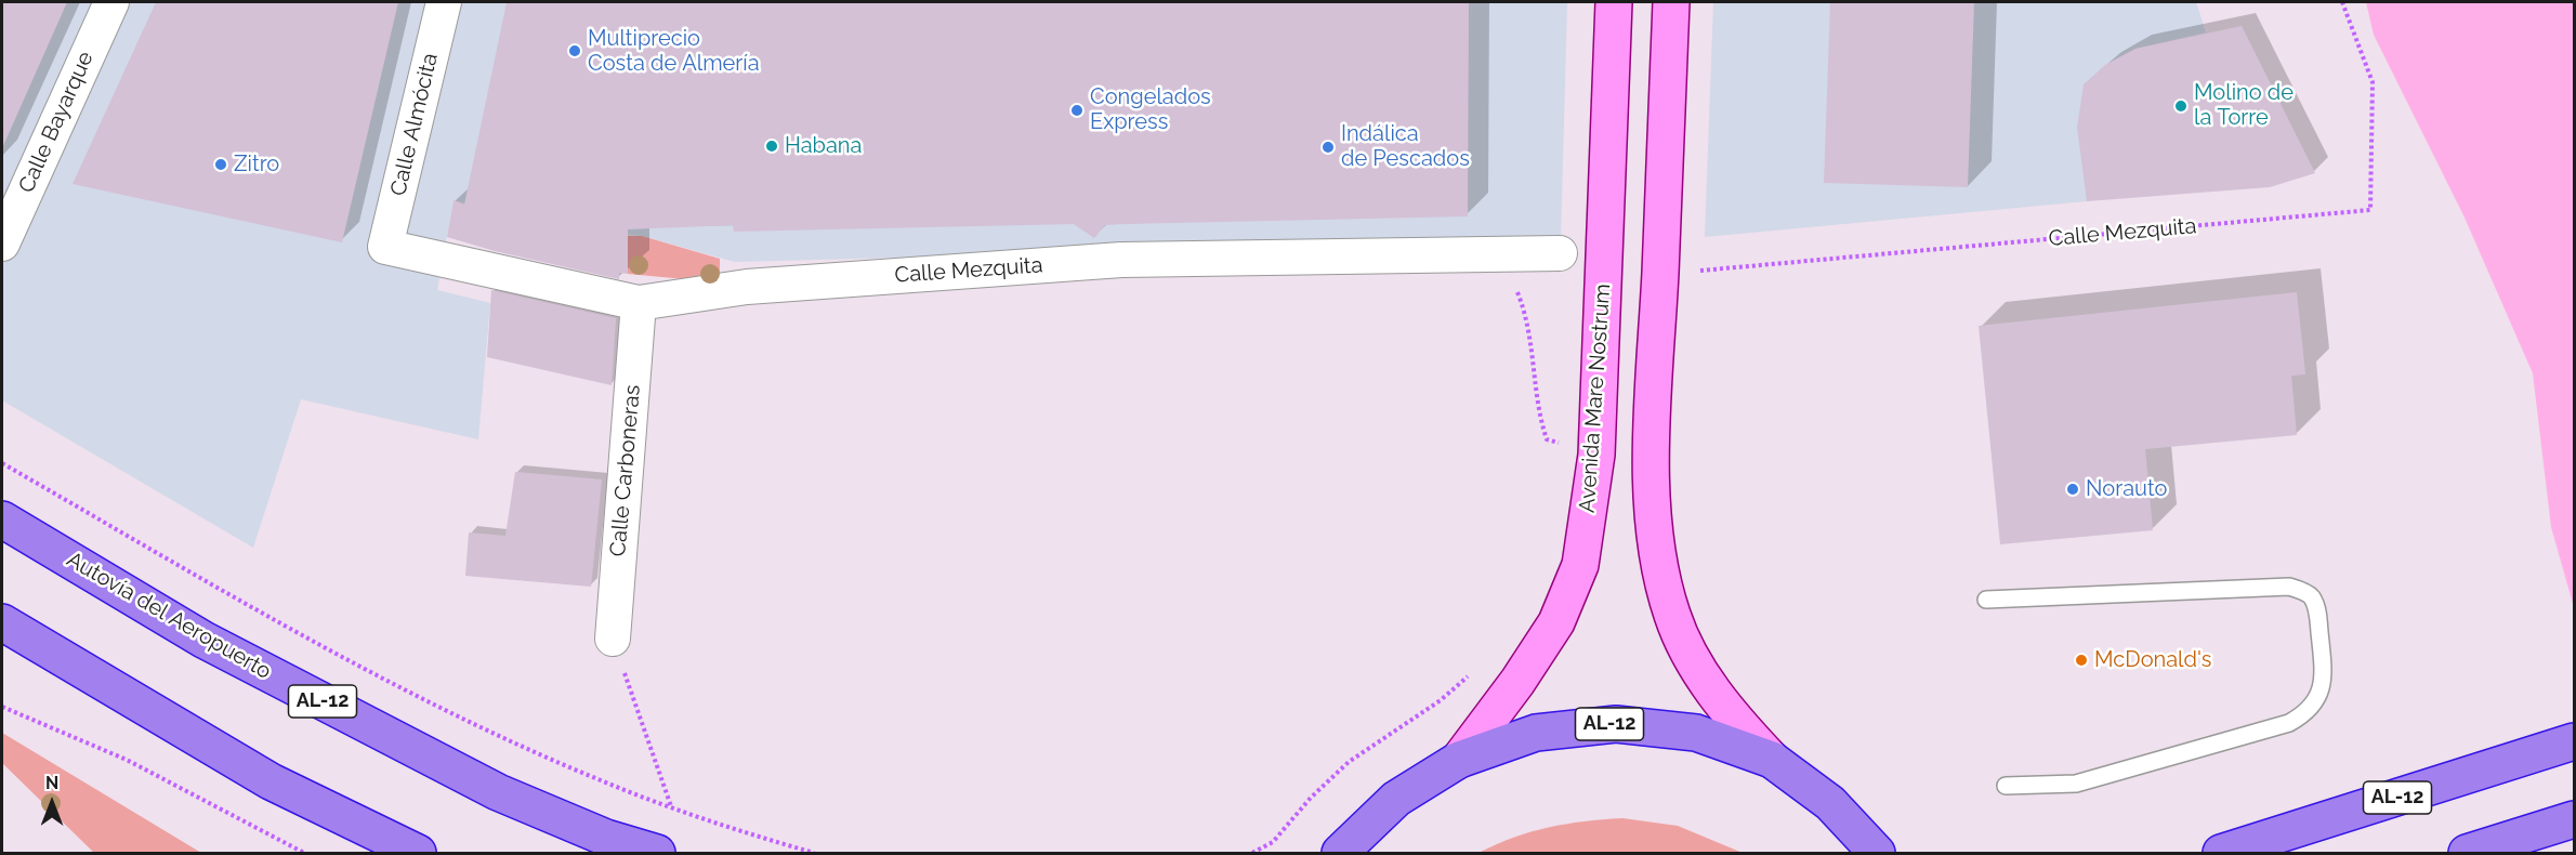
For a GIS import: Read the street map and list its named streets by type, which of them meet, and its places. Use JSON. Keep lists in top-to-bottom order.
{
  "streets": {
    "highway": ["Autovía del Aeropuerto", "AL-12"],
    "main road": ["Avenida Mare Nostrum"],
    "street": [
      "Calle Bayarque",
      "Calle Almócita",
      "Calle Mezquita",
      "Calle Carboneras"
    ]
  },
  "crossings": [
    ["Calle Almócita", "Calle Mezquita"],
    ["Calle Mezquita", "Calle Carboneras"],
    ["Avenida Mare Nostrum", "AL-12"]
  ],
  "places": [
    "Multiprecio Costa de Almería",
    "Molino de la Torre",
    "Congelados Express",
    "Habana",
    "Indálica de Pescados",
    "Zitro",
    "Norauto",
    "McDonald's"
  ],
  "north": "top"
}
